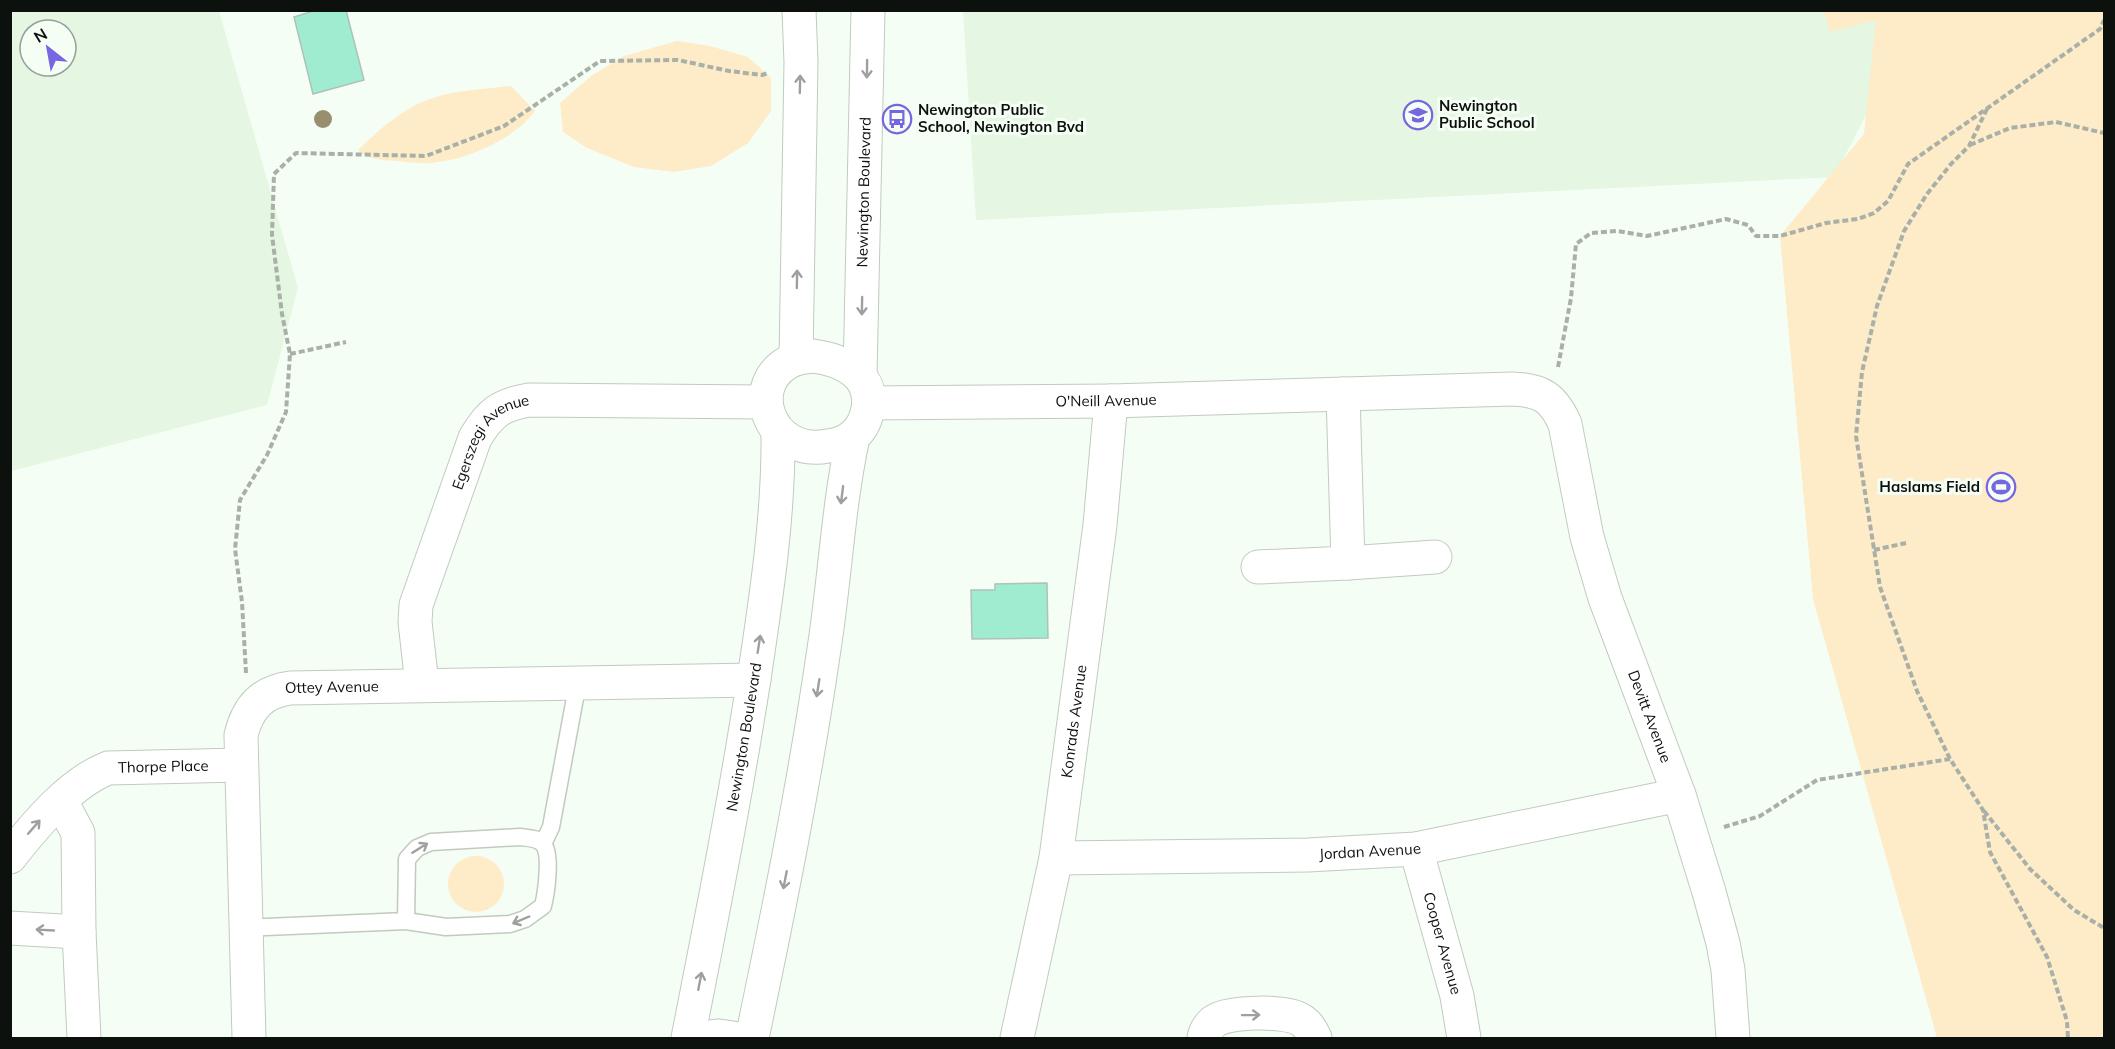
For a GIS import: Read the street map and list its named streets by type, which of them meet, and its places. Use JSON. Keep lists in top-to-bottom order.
{
  "streets": {
    "street": [
      "Newington Boulevard",
      "O'Neill Avenue",
      "Egerszegi Avenue",
      "Ottey Avenue",
      "Devitt Avenue",
      "Konrads Avenue",
      "Thorpe Place",
      "Jordan Avenue",
      "Cooper Avenue"
    ]
  },
  "crossings": [
    ["Newington Boulevard", "O'Neill Avenue"],
    ["Newington Boulevard", "Egerszegi Avenue"],
    ["Newington Boulevard", "Ottey Avenue"],
    ["O'Neill Avenue", "Egerszegi Avenue"],
    ["O'Neill Avenue", "Devitt Avenue"],
    ["O'Neill Avenue", "Konrads Avenue"],
    ["Egerszegi Avenue", "Ottey Avenue"],
    ["Devitt Avenue", "Jordan Avenue"],
    ["Konrads Avenue", "Jordan Avenue"],
    ["Jordan Avenue", "Cooper Avenue"]
  ],
  "places": {
    "school or university": ["Newington Public School"],
    "bus stop": ["Newington Public School, Newington Bvd"],
    "sports": ["Haslams Field"]
  },
  "north": "top left"
}
